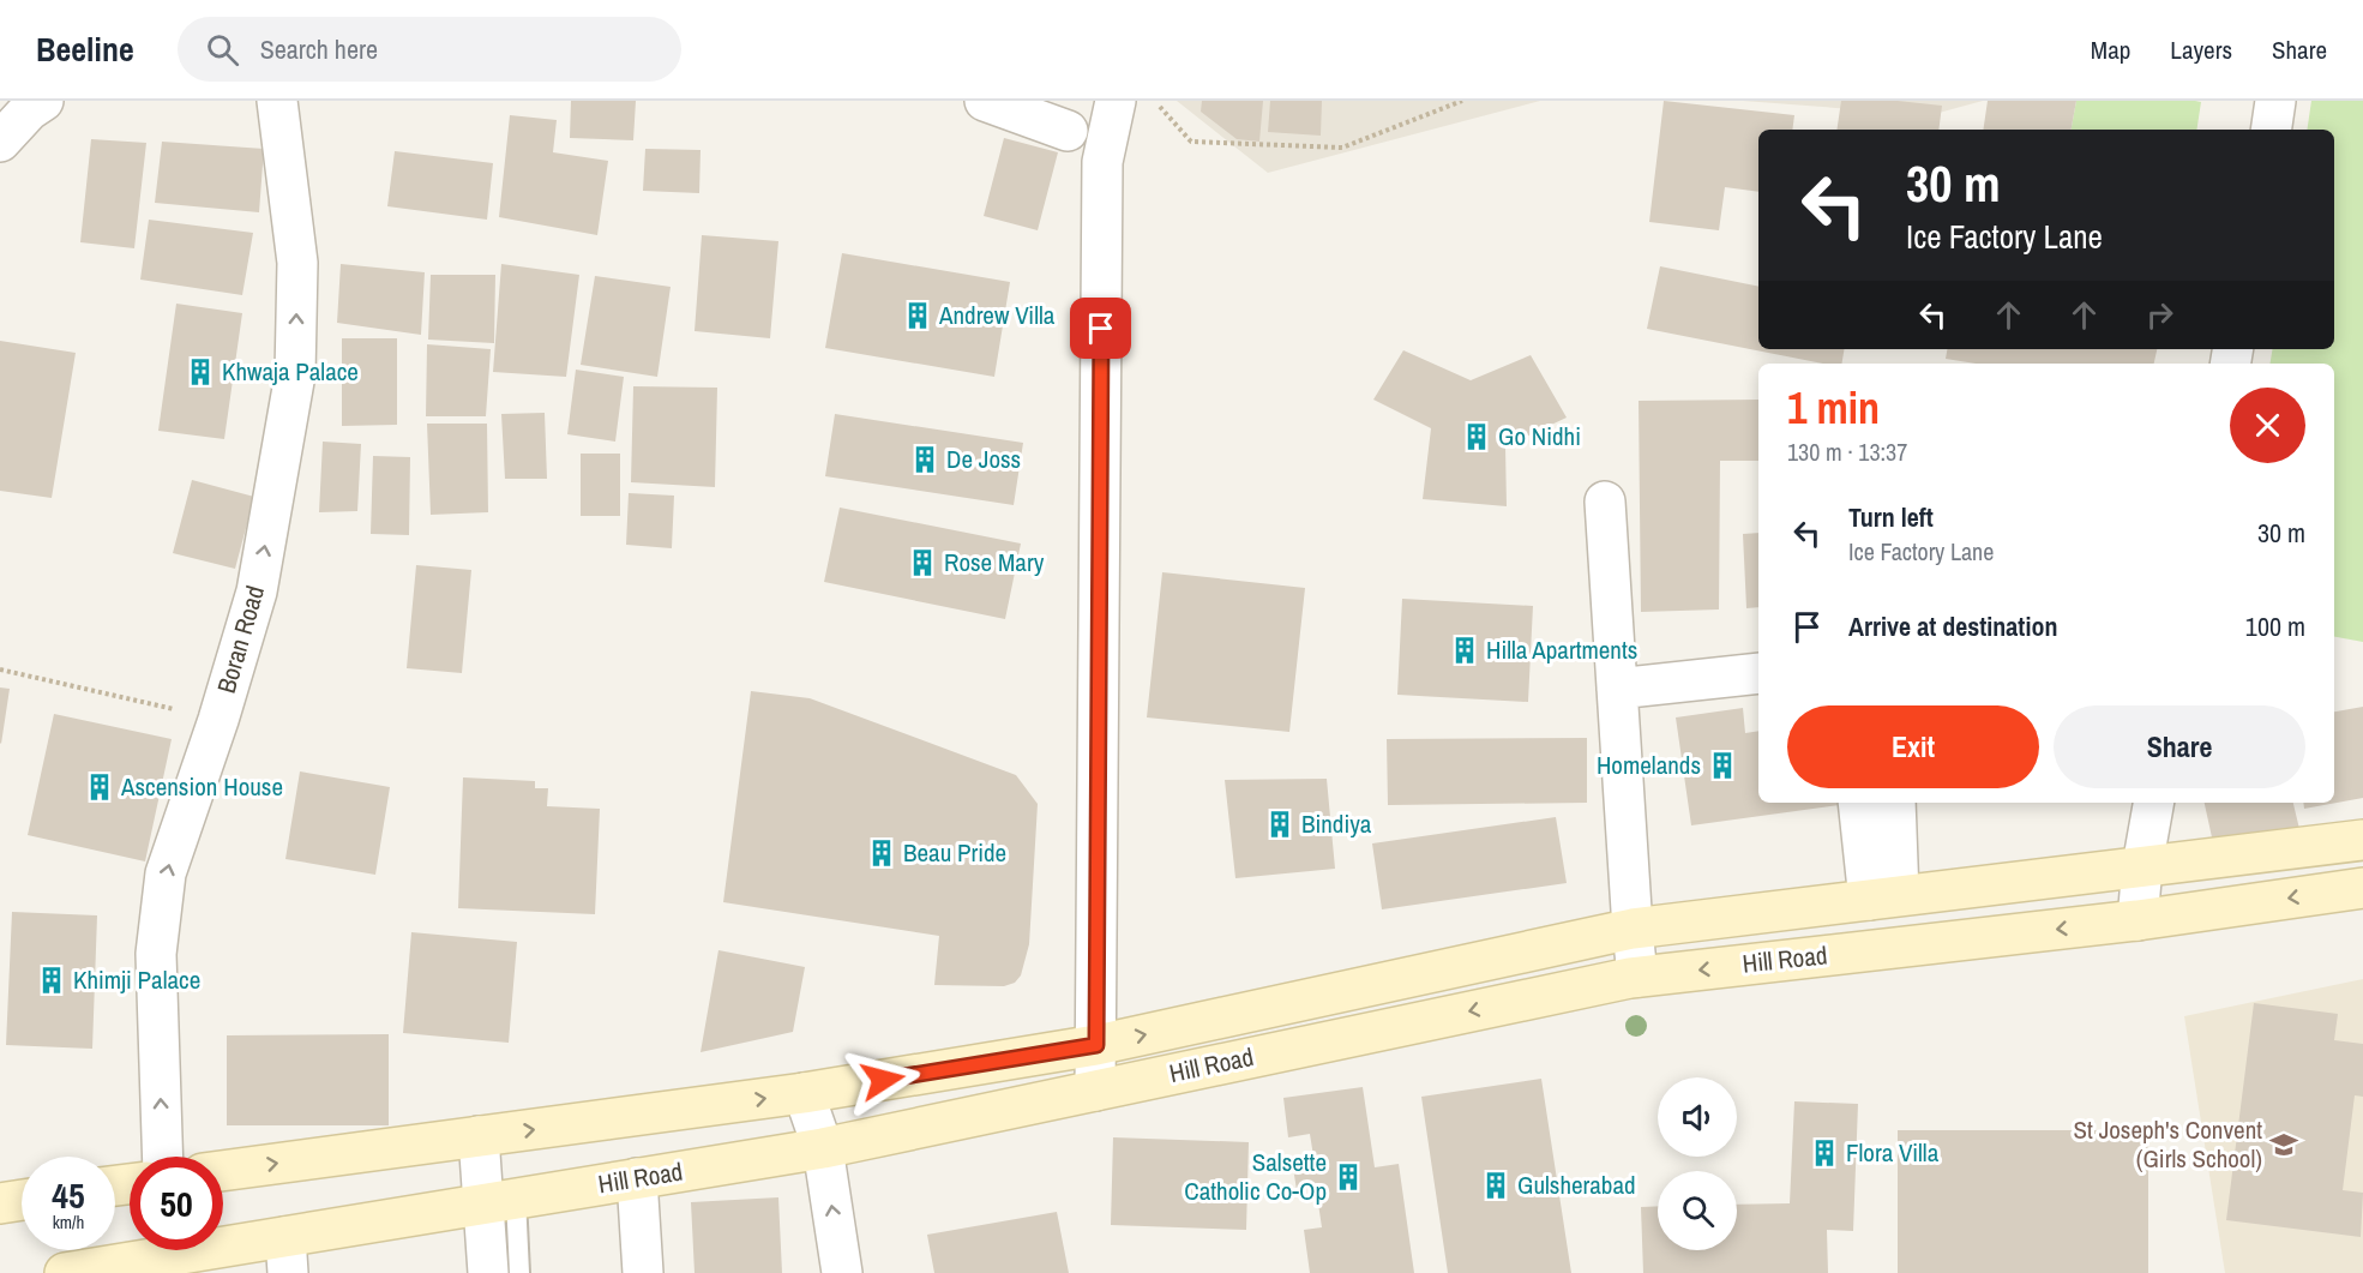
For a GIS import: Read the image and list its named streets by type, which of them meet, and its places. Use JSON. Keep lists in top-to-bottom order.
{
  "streets": {
    "main road": ["Hill Road"],
    "street": ["Boran Road"]
  },
  "one_way": ["Boran Road"],
  "places": {
    "building": [
      "Andrew Villa",
      "Khwaja Palace",
      "Go Nidhi",
      "De Joss",
      "Rose Mary",
      "Hilla Apartments",
      "Homelands",
      "Ascension House",
      "Bindiya",
      "Beau Pride",
      "Khimji Palace",
      "Flora Villa",
      "Salsette Catholic Co-Op",
      "Gulsherabad"
    ],
    "school or university": ["St Joseph's Convent (Girls School)"]
  },
  "page": {
    "header": "Beeline",
    "search": "Search here",
    "nav": ["Map", "Layers", "Share"],
    "turn": ["30 m", "Ice Factory Lane"],
    "heading": ["1 min", "130 m · 13:37"],
    "list": [
      {
        "name": "Turn left",
        "note": "Ice Factory Lane",
        "value": "30 m"
      },
      {
        "name": "Arrive at destination",
        "value": "100 m"
      }
    ],
    "buttons": ["Exit", "Share"],
    "speed": "45 km/h",
    "limit": "50"
  }
}
